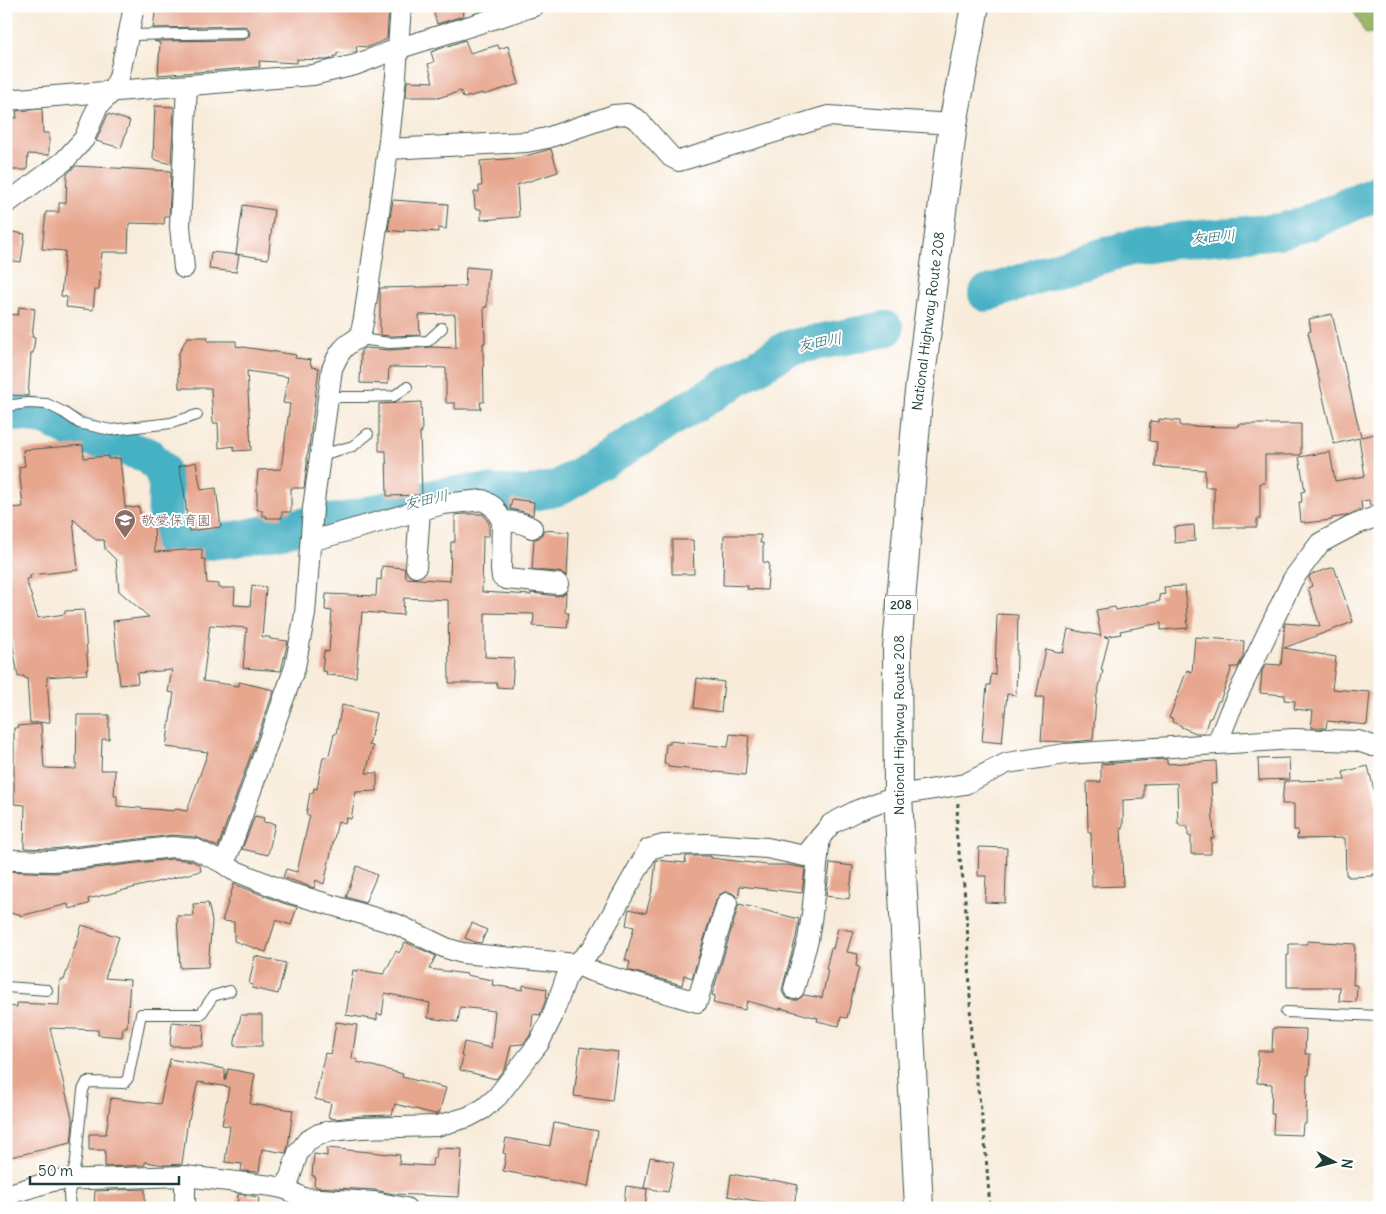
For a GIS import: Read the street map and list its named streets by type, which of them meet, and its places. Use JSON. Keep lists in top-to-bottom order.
{
  "streets": {
    "highway": ["National Highway Route 208", "208"]
  },
  "water": ["友田川"],
  "places": {
    "school or university": ["敬愛保育園"]
  },
  "scale_bar": "50 m",
  "north": "right"
}
